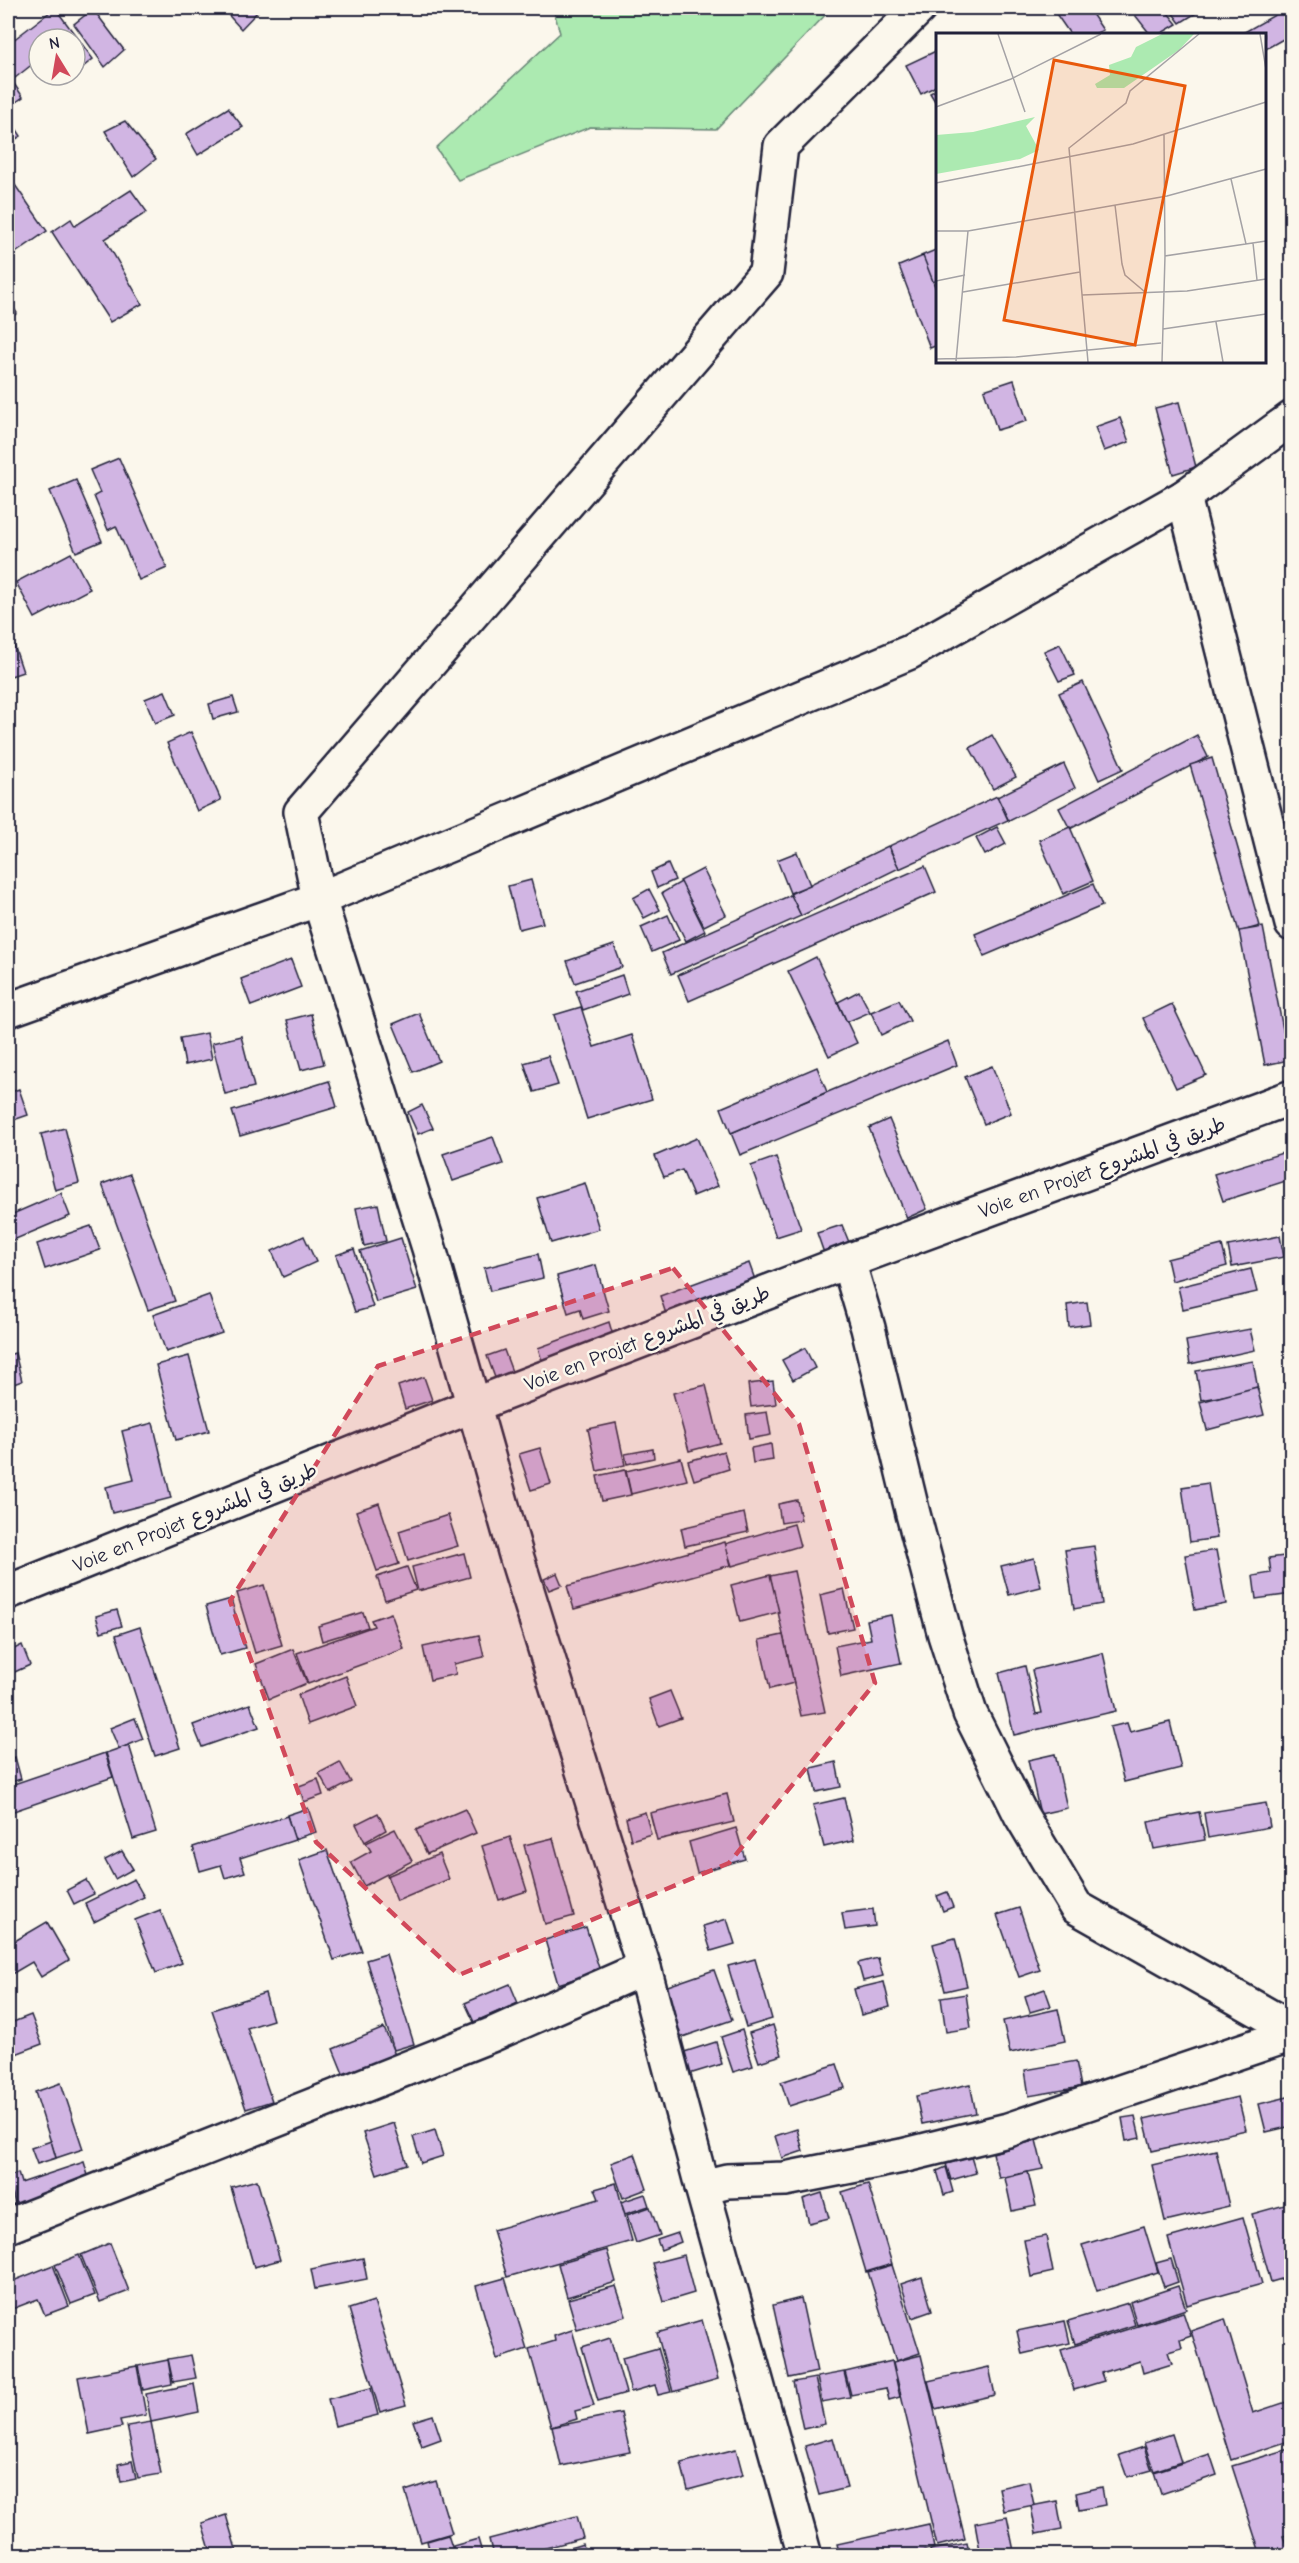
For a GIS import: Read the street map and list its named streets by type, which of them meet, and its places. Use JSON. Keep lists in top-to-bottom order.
{
  "streets": {
    "street": ["Voie en Projet طريق في المشروع"]
  },
  "north": "top"
}
